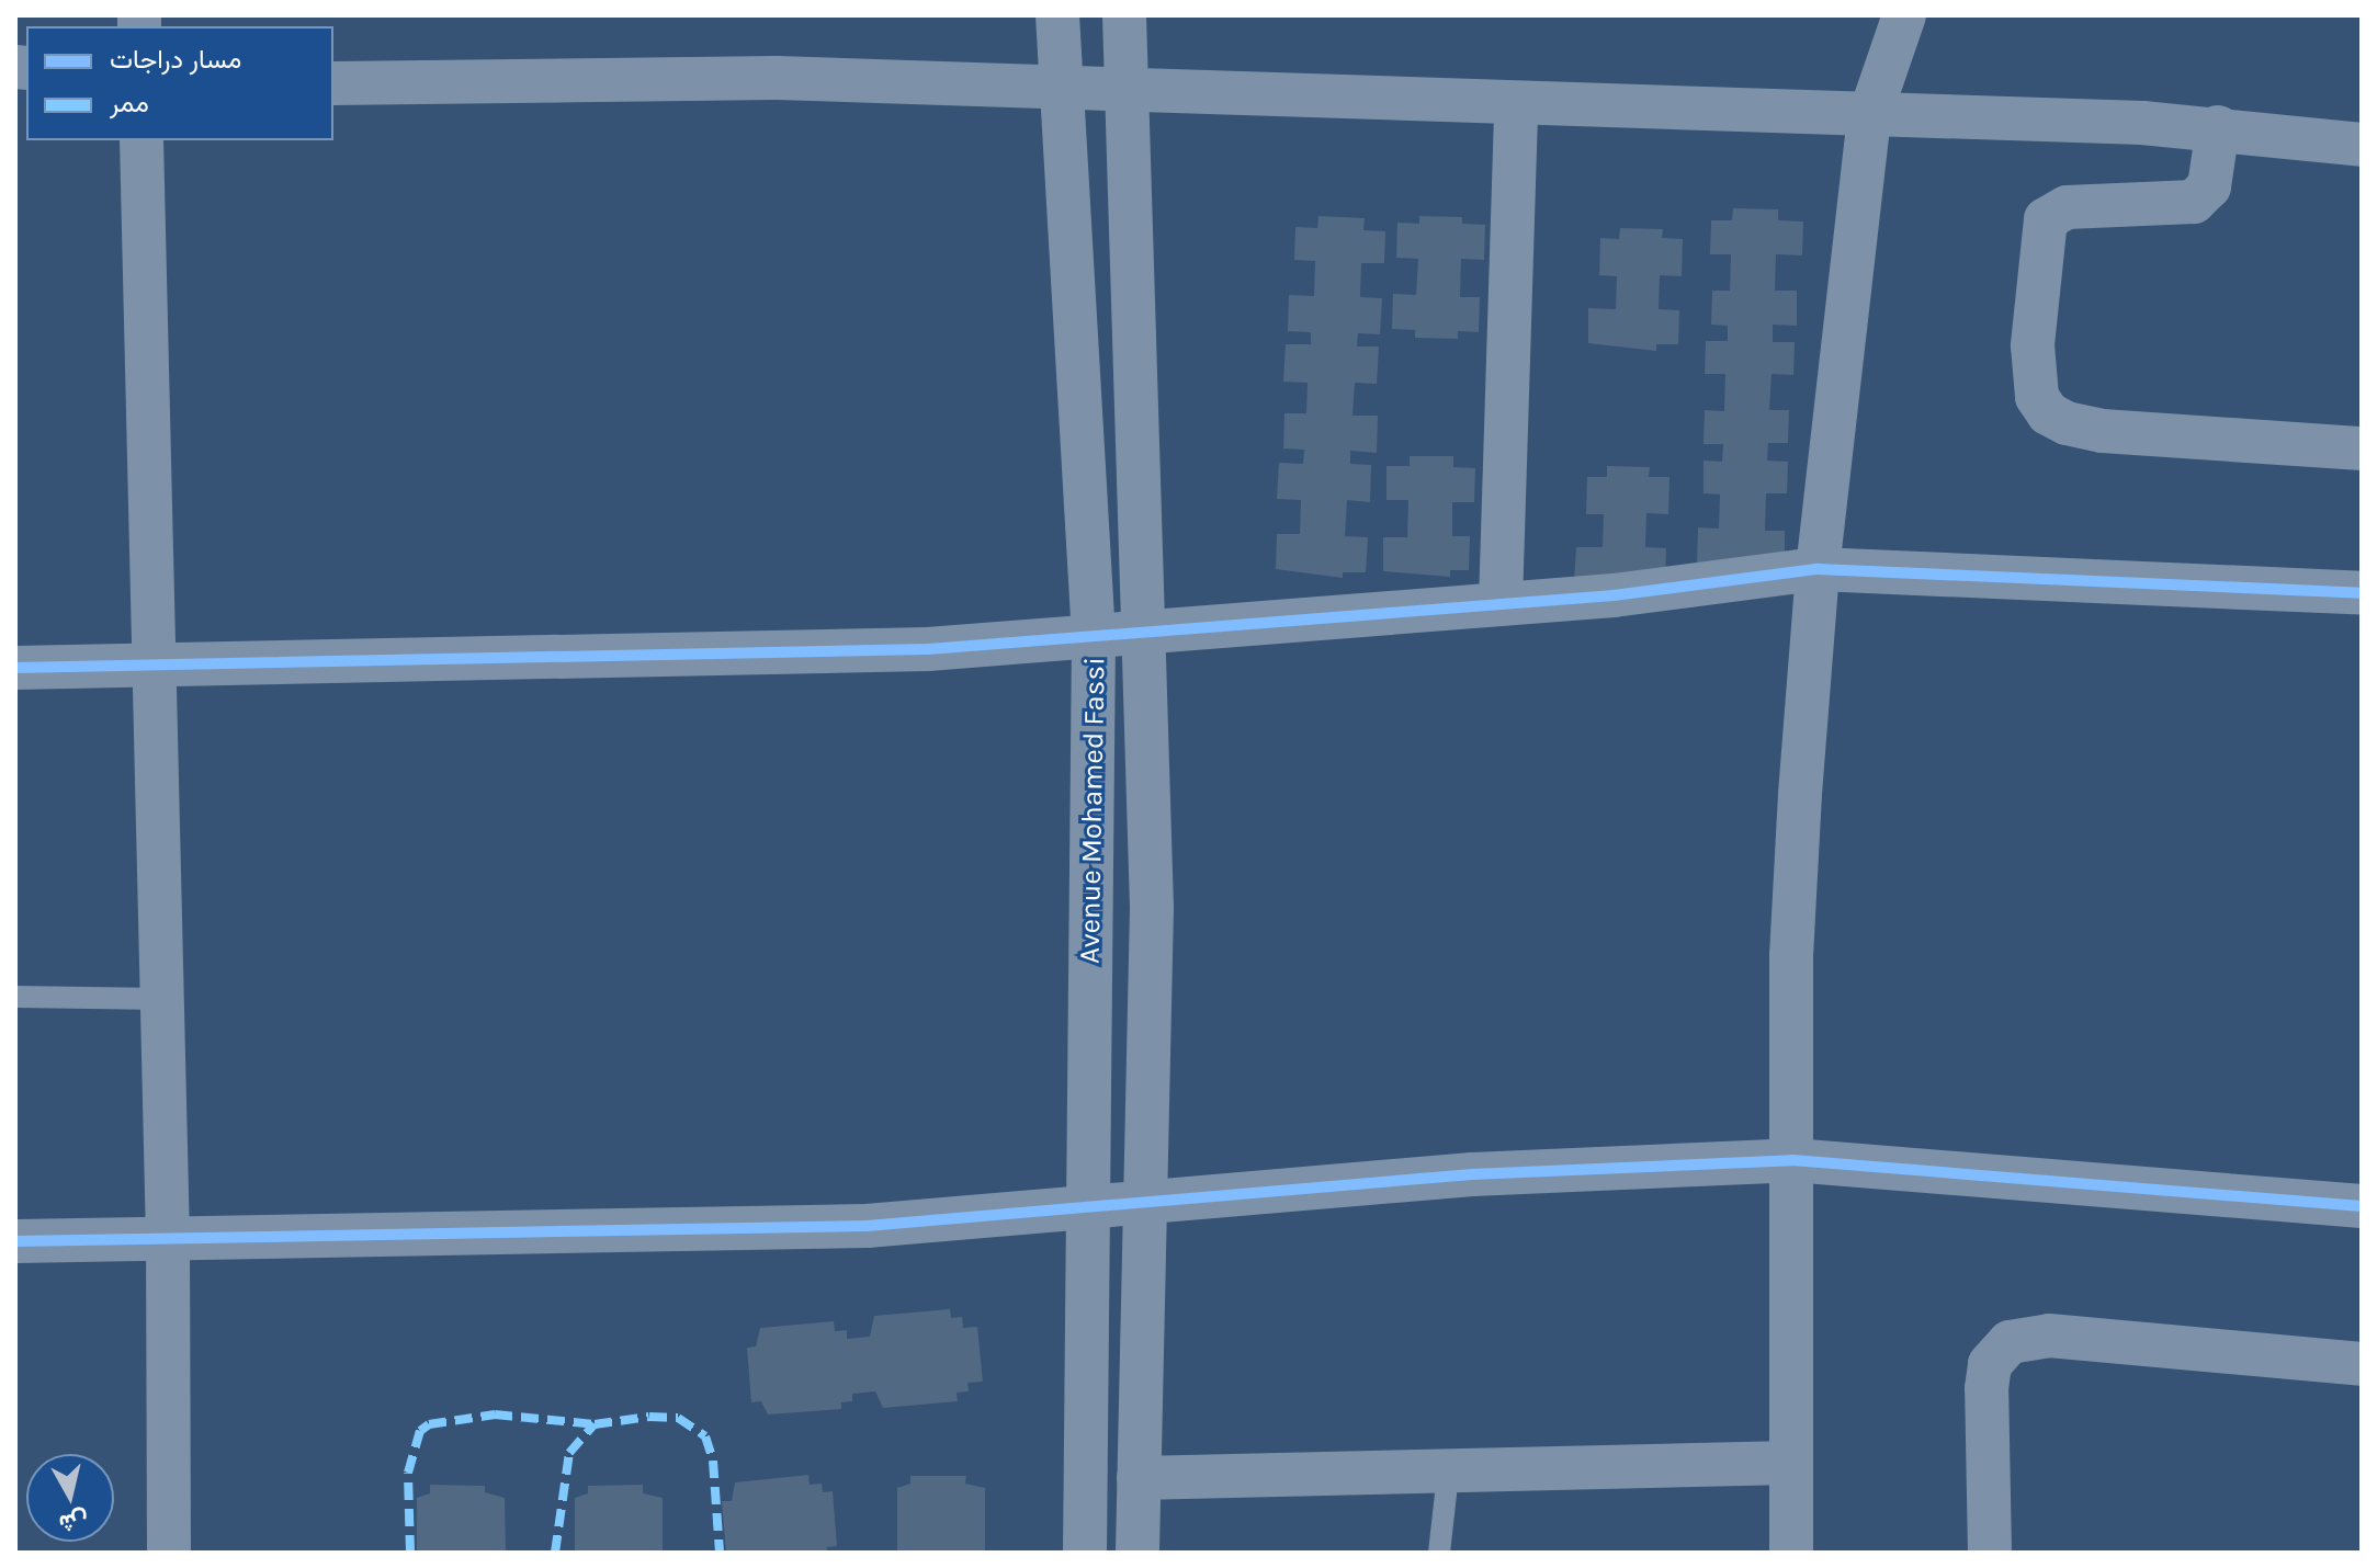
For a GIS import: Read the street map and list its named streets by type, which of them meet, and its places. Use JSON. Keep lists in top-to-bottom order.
{
  "streets": {
    "street": ["Avenue Mohamed Fassi"]
  },
  "legend": ["مسار دراجات", "ممر"],
  "north": "bottom"
}
